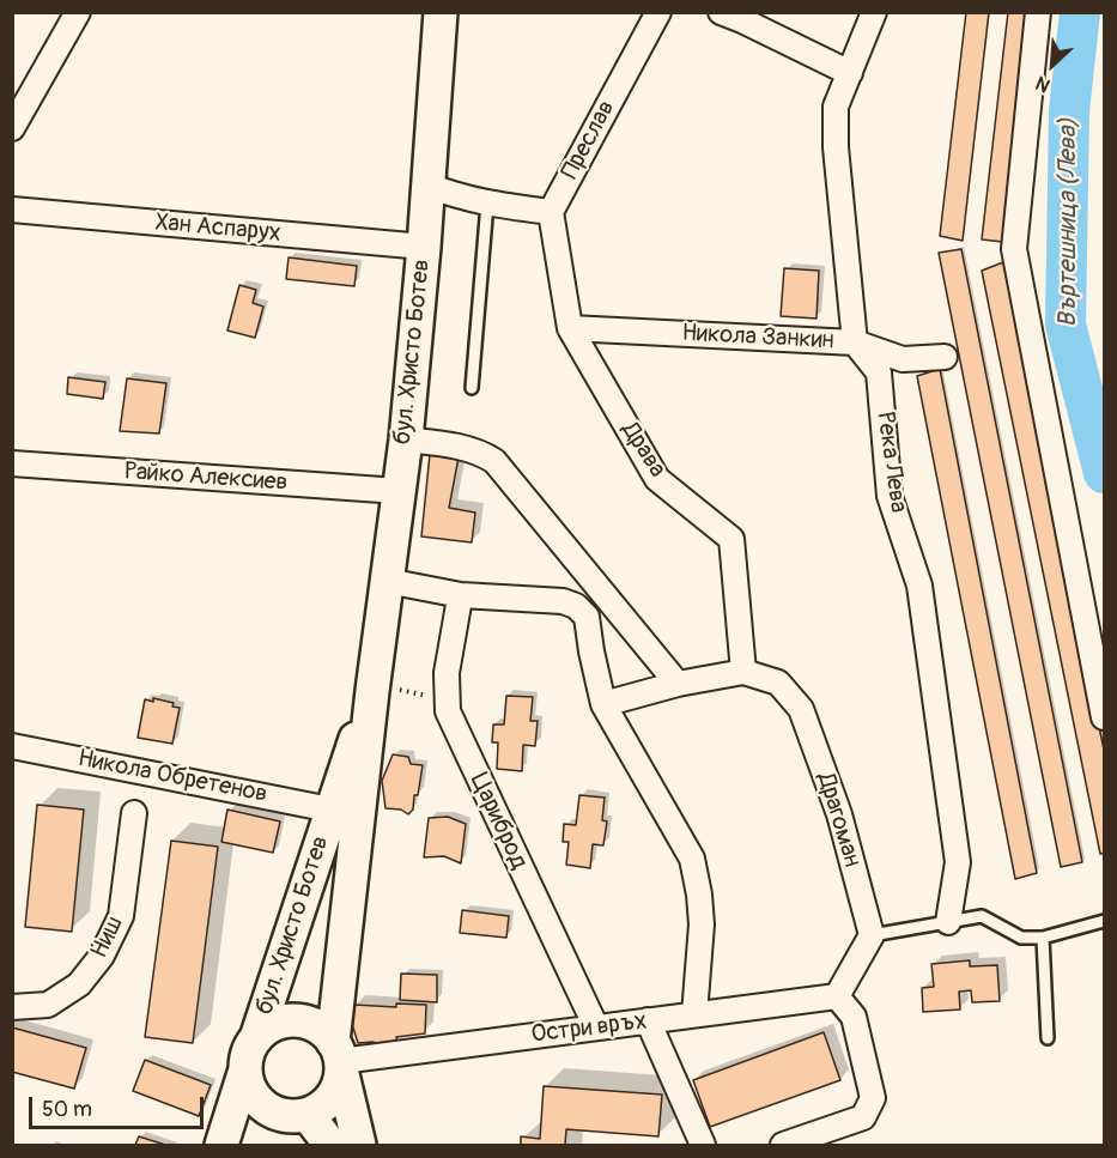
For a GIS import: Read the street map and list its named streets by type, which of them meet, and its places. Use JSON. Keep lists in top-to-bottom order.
{
  "streets": {
    "street": [
      "Преслав",
      "Хан Аспарух",
      "Никола Занкин",
      "бул. Христо Ботев",
      "Драва",
      "Река Лева",
      "Райко Алексиев",
      "Никола Обретенов",
      "Драгоман",
      "Цариброд",
      "Ниш",
      "Остри връх"
    ]
  },
  "crossings": [
    ["Преслав", "Драва"],
    ["Хан Аспарух", "бул. Христо Ботев"],
    ["Никола Занкин", "Драва"],
    ["Никола Занкин", "Река Лева"],
    ["бул. Христо Ботев", "Райко Алексиев"],
    ["бул. Христо Ботев", "Никола Обретенов"],
    ["бул. Христо Ботев", "Остри връх"],
    ["Драва", "Драгоман"],
    ["Цариброд", "Остри връх"]
  ],
  "water": ["Въртешница (Лева)"],
  "scale_bar": "50 m",
  "north": "bottom left"
}
